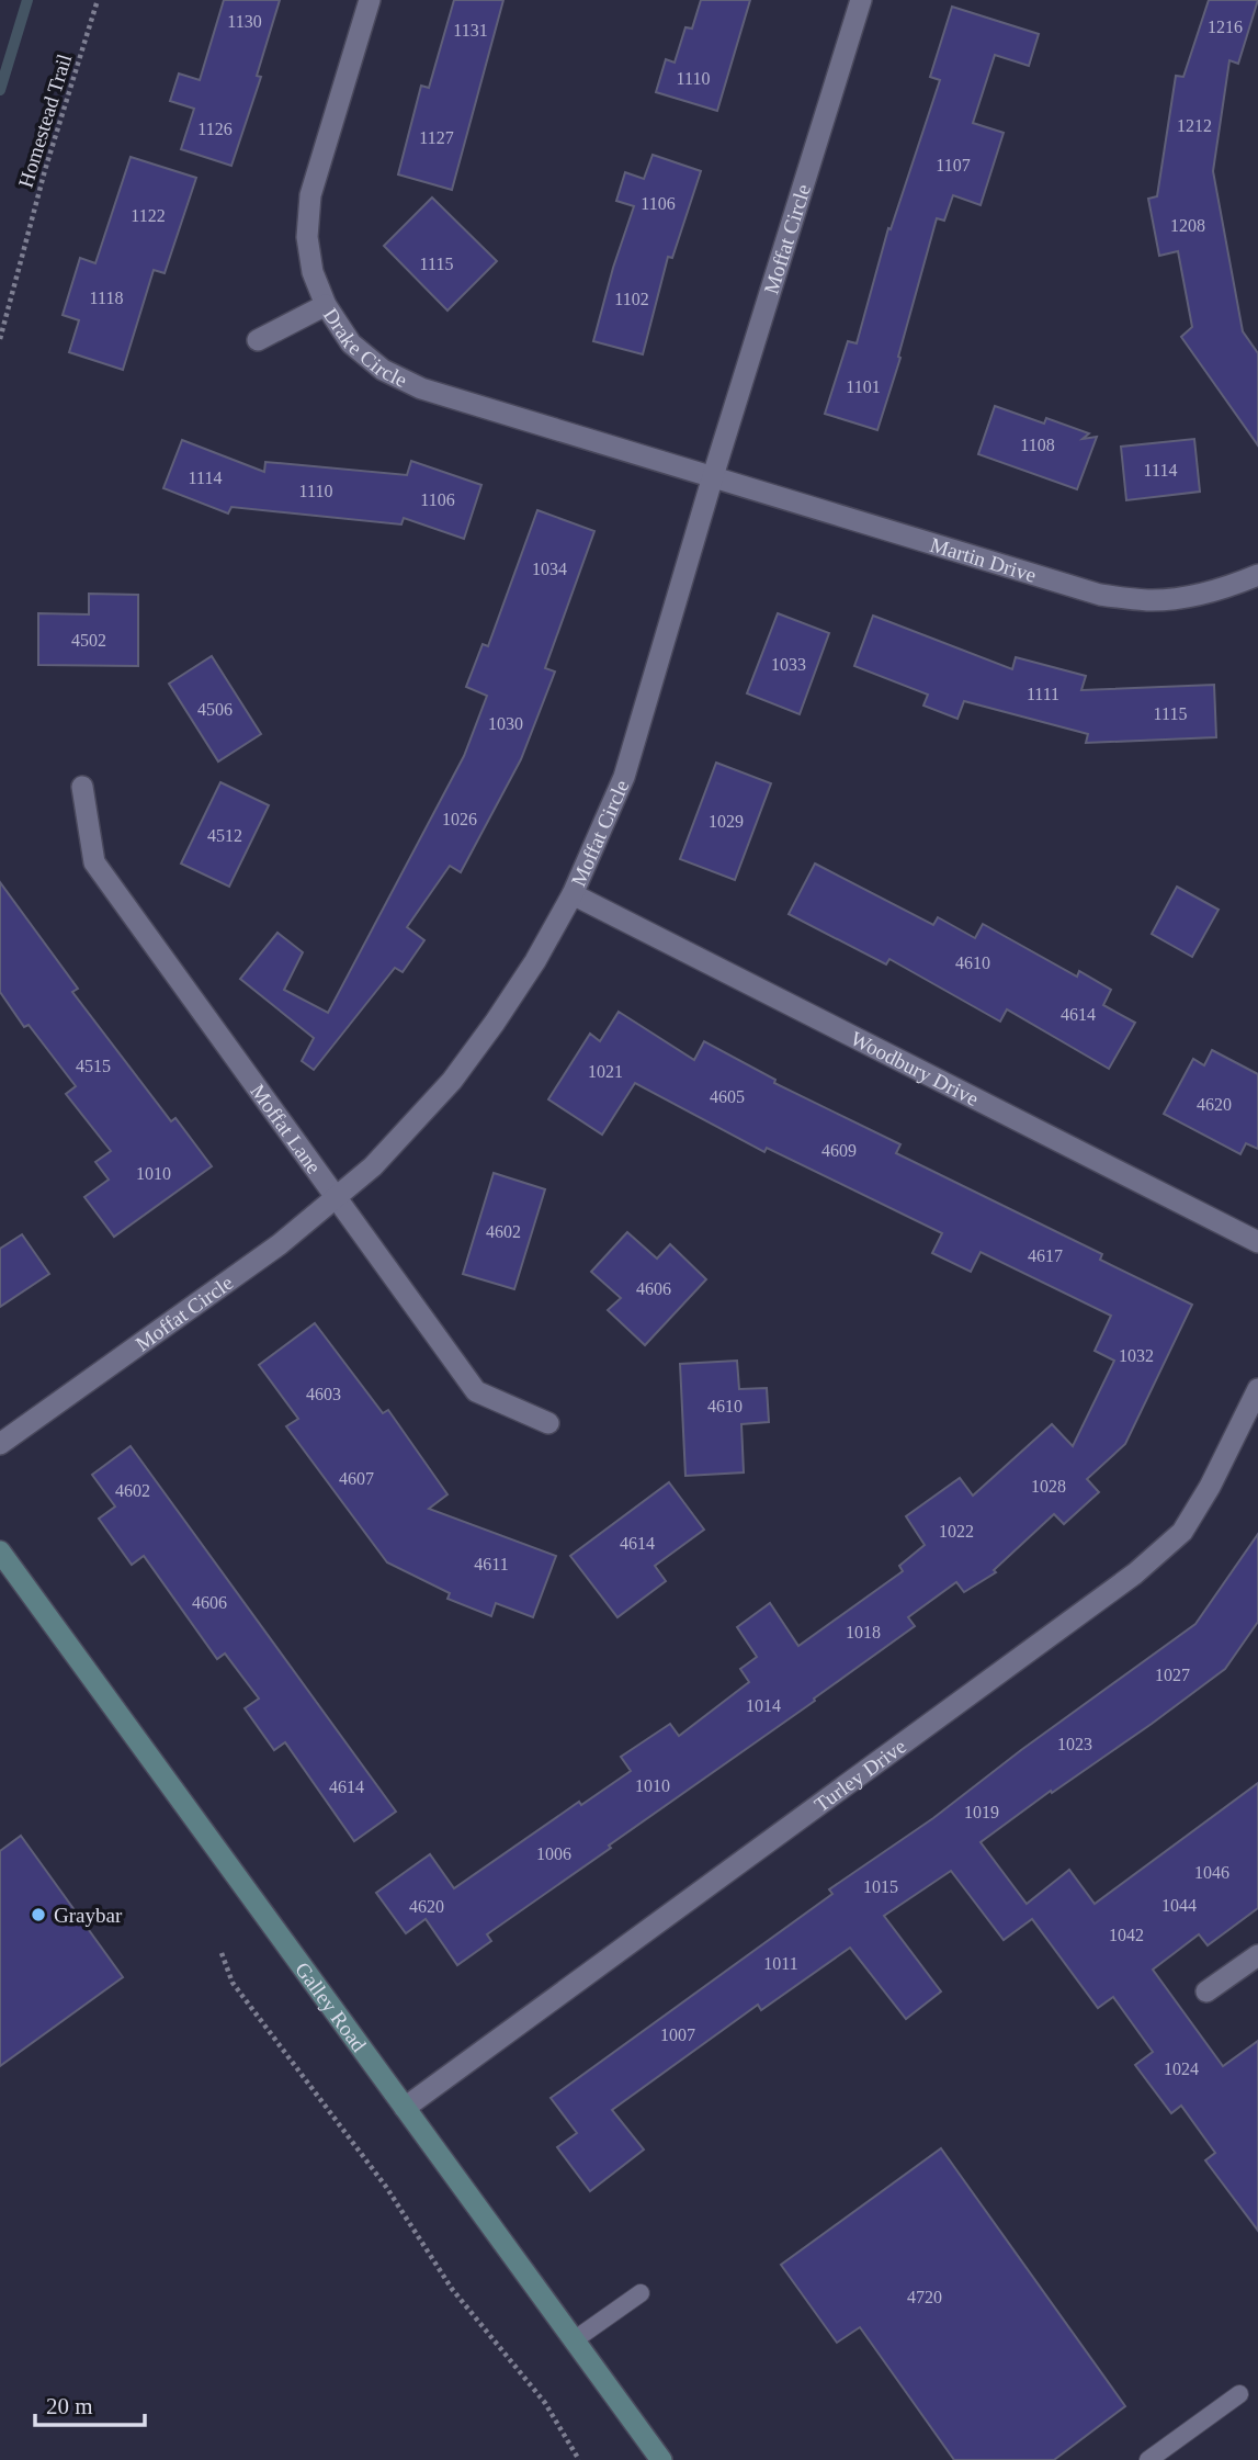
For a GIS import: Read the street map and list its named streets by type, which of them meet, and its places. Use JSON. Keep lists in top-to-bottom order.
{
  "streets": {
    "main road": ["Galley Road"],
    "street": [
      "Moffat Circle",
      "Drake Circle",
      "Martin Drive",
      "Woodbury Drive",
      "Moffat Lane",
      "Turley Drive"
    ],
    "path": ["Homestead Trail"]
  },
  "crossings": [
    ["Moffat Circle", "Drake Circle"],
    ["Moffat Circle", "Martin Drive"],
    ["Moffat Circle", "Woodbury Drive"],
    ["Moffat Circle", "Moffat Lane"],
    ["Drake Circle", "Martin Drive"],
    ["Turley Drive", "Galley Road"]
  ],
  "places": ["Graybar"],
  "house_numbers": [
    "1130",
    "1216",
    "1131",
    "1110",
    "1212",
    "1126",
    "1127",
    "1107",
    "1106",
    "1122",
    "1208",
    "1115",
    "1118",
    "1102",
    "1101",
    "1108",
    "1114",
    "1114",
    "1110",
    "1106",
    "1034",
    "4502",
    "1033",
    "1111",
    "4506",
    "1115",
    "1030",
    "1026",
    "1029",
    "4512",
    "4610",
    "4614",
    "4515",
    "1021",
    "4605",
    "4620",
    "4609",
    "1010",
    "4602",
    "4617",
    "4606",
    "1032",
    "4603",
    "4610",
    "4607",
    "1028",
    "4602",
    "1022",
    "4614",
    "4611",
    "4606",
    "1018",
    "1027",
    "1014",
    "1023",
    "1010",
    "4614",
    "1019",
    "1006",
    "1046",
    "1015",
    "1044",
    "4620",
    "1042",
    "1011",
    "1007",
    "1024",
    "4720"
  ],
  "scale_bar": "20 m"
}
